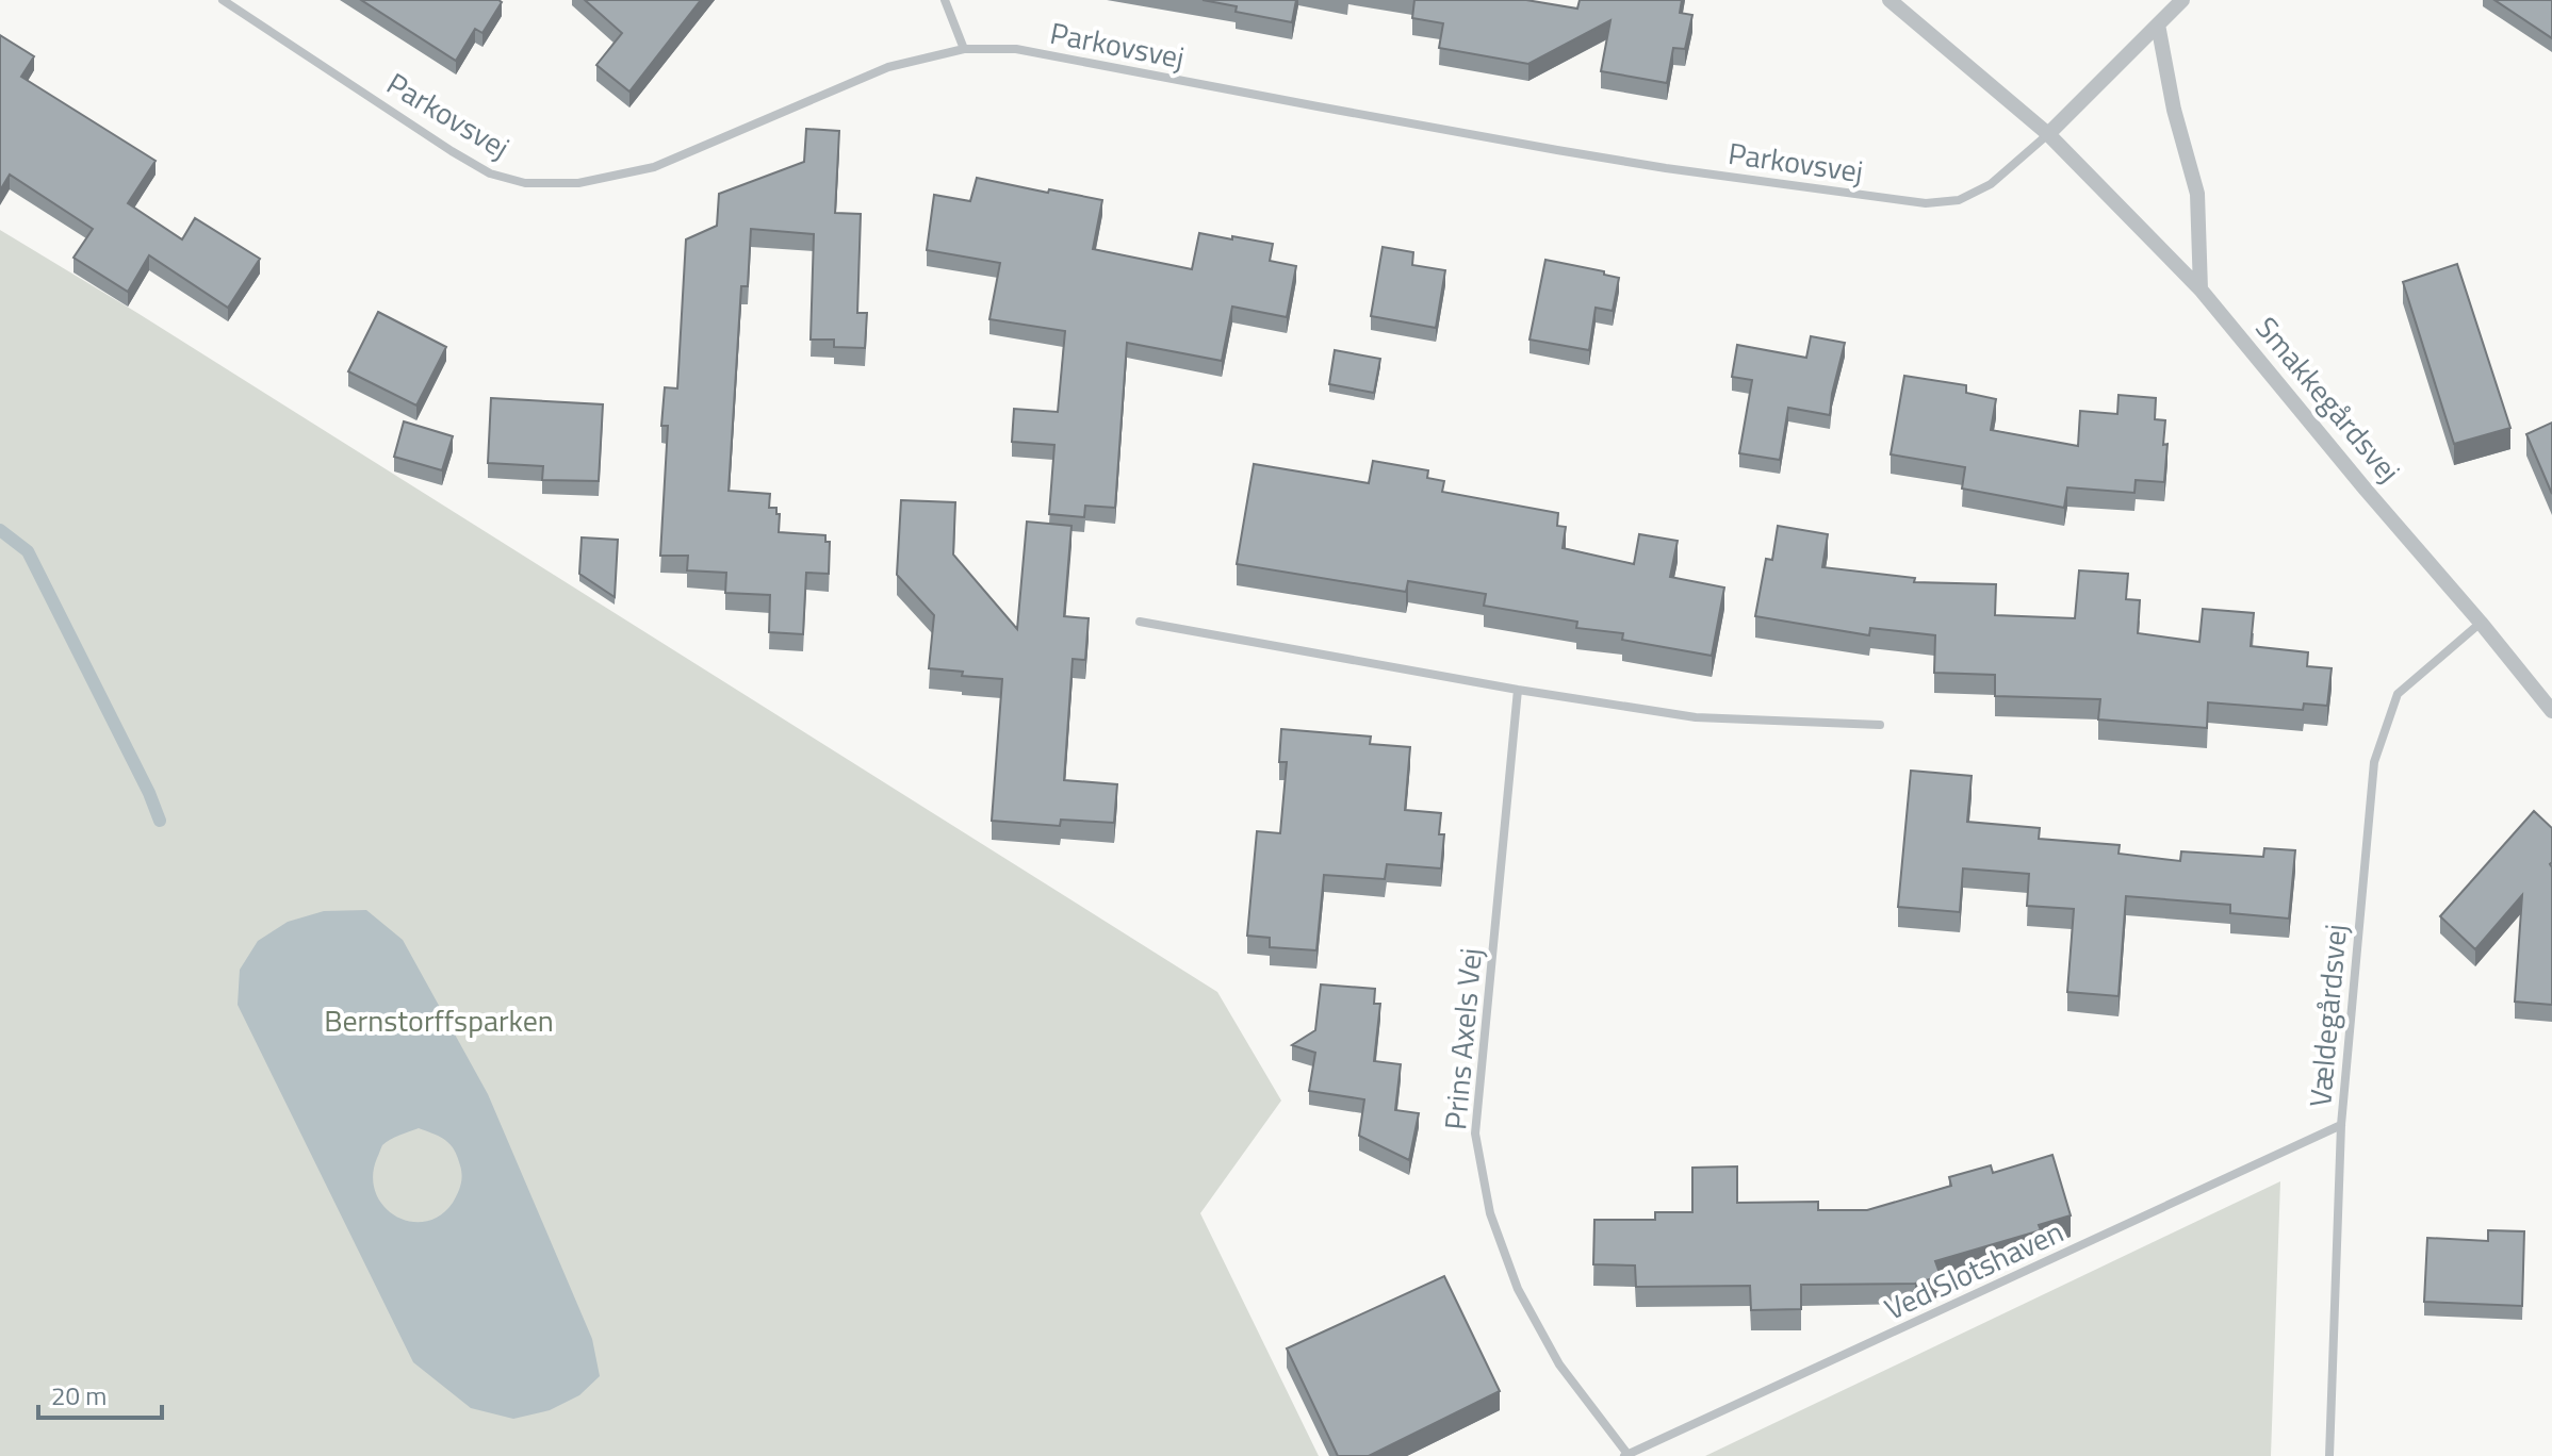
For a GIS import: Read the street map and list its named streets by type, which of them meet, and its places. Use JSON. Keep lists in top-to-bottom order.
{
  "streets": {
    "street": [
      "Parkovsvej",
      "Smakkegårdsvej",
      "Vældegårdsvej",
      "Prins Axels Vej",
      "Ved Slotshaven"
    ]
  },
  "crossings": [
    ["Parkovsvej", "Smakkegårdsvej"],
    ["Smakkegårdsvej", "Vældegårdsvej"],
    ["Vældegårdsvej", "Ved Slotshaven"],
    ["Prins Axels Vej", "Ved Slotshaven"]
  ],
  "parks": ["Bernstorffsparken"],
  "scale_bar": "20 m"
}
